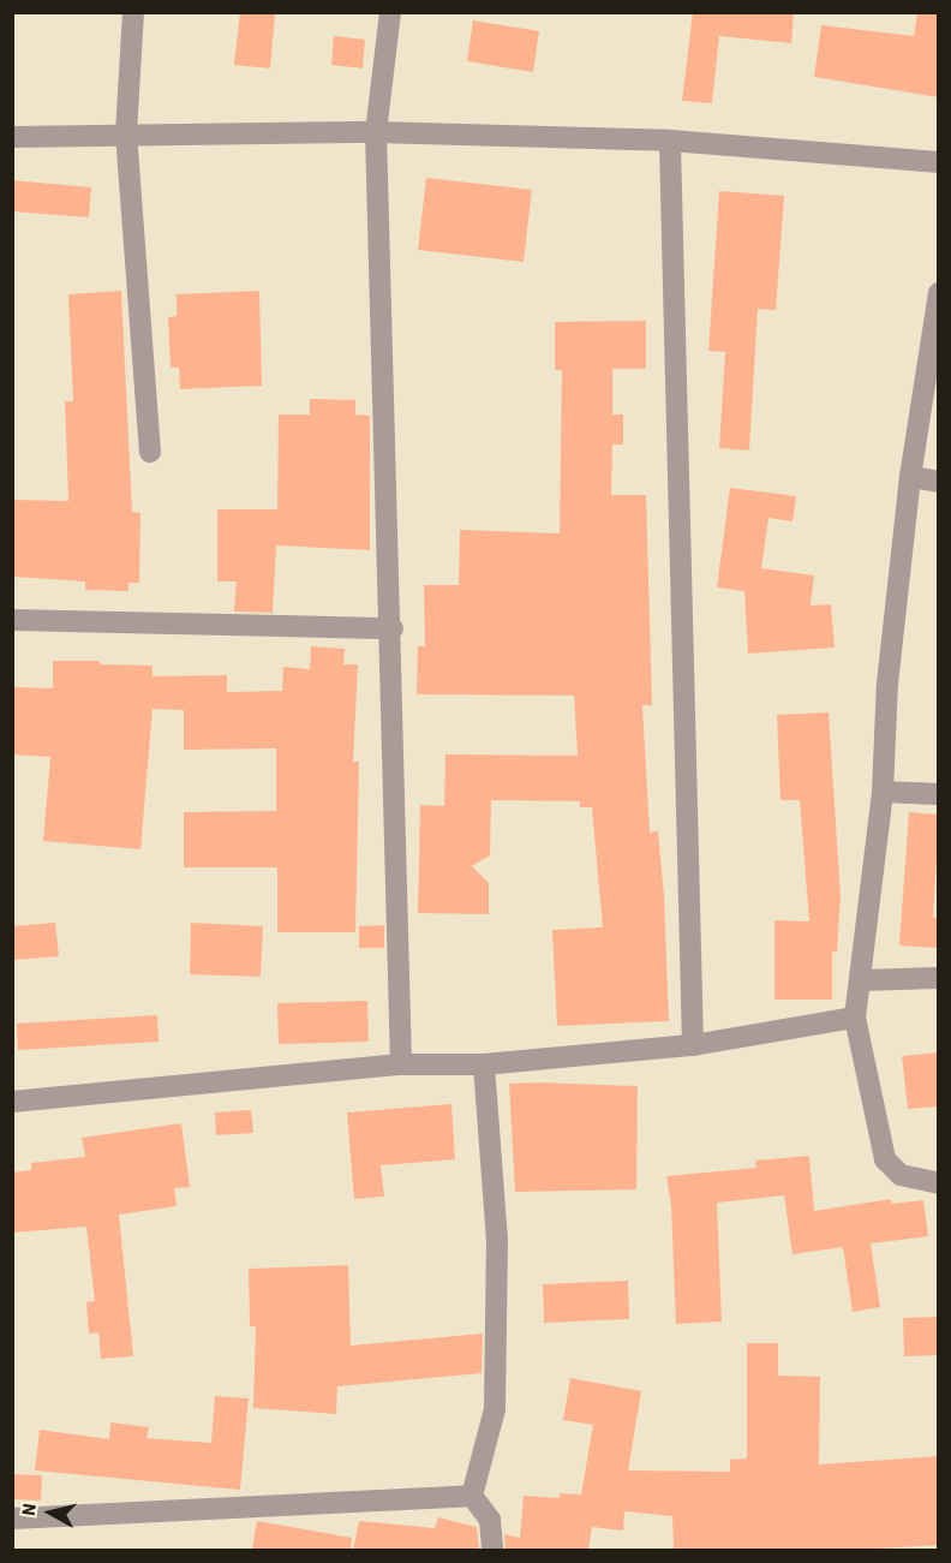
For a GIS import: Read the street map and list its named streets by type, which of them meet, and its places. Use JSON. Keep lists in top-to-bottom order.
{
  "north": "left"
}
